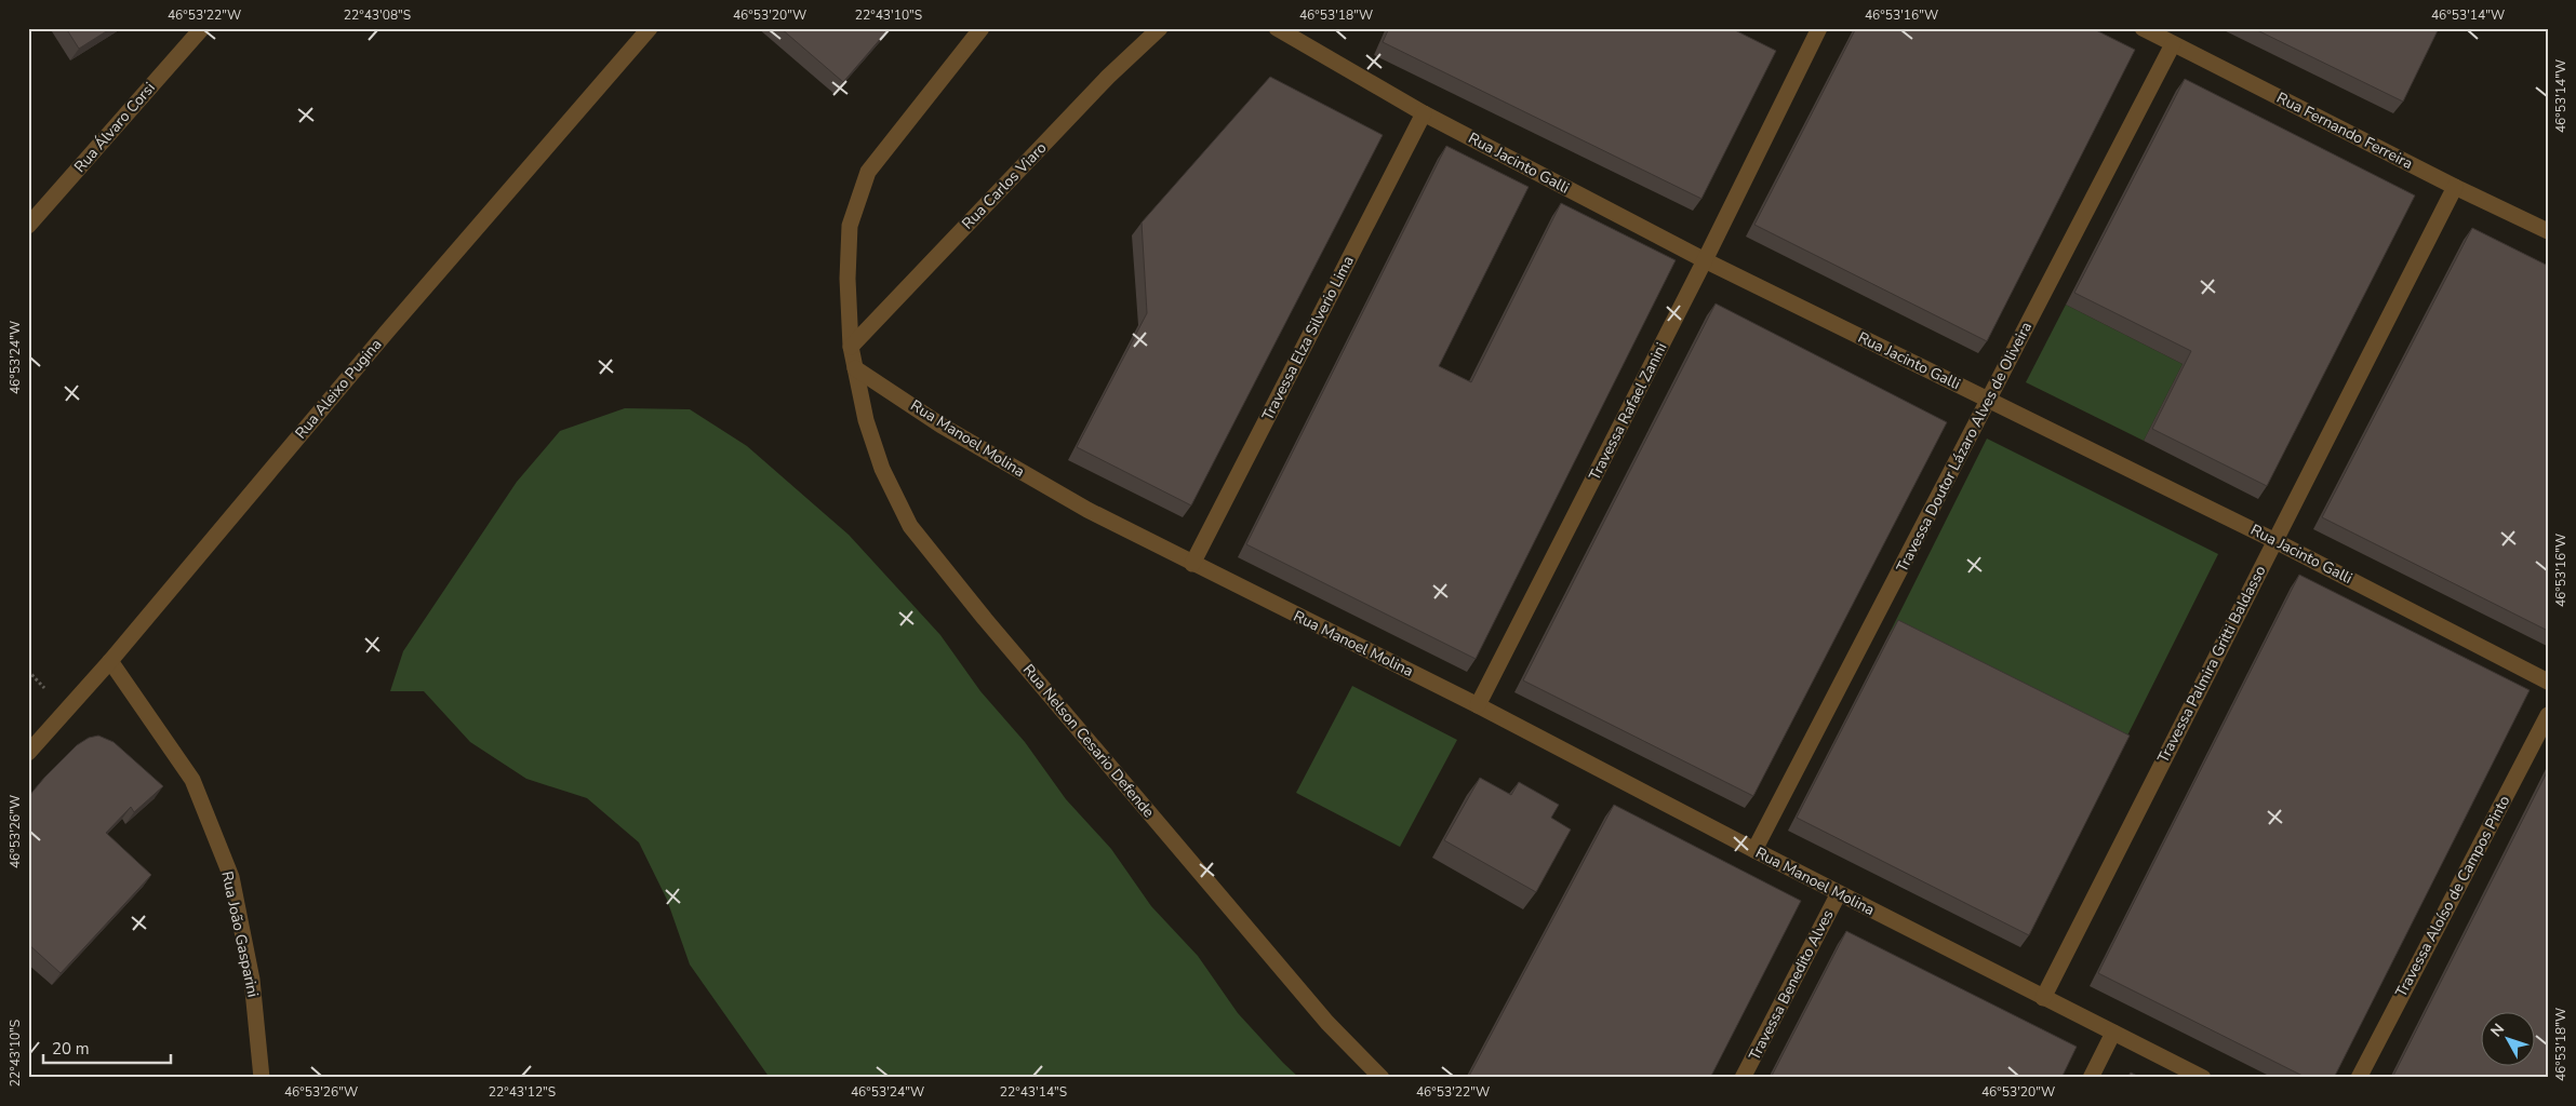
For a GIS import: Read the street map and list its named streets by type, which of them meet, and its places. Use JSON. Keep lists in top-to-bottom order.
{
  "streets": {
    "street": [
      "Rua Álvaro Corsi",
      "Rua Fernando Ferreira",
      "Rua Jacinto Galli",
      "Rua Carlos Viaro",
      "Travessa Elza Silverio Lima",
      "Rua Aleixo Pugina",
      "Travessa Rafael Zanini",
      "Rua Manoel Molina",
      "Travessa Doutor Lázaro Alves de Oliveira",
      "Travessa Palmira Gritti Baldasso",
      "Rua Nelson Cesario Defende",
      "Travessa Aloíso de Campos Pinto",
      "Rua João Gasparini",
      "Travessa Benedito Alves"
    ]
  },
  "crossings": [
    ["Rua Fernando Ferreira", "Travessa Doutor Lázaro Alves de Oliveira"],
    ["Rua Fernando Ferreira", "Travessa Palmira Gritti Baldasso"],
    ["Rua Jacinto Galli", "Travessa Elza Silverio Lima"],
    ["Rua Jacinto Galli", "Travessa Rafael Zanini"],
    ["Rua Jacinto Galli", "Travessa Doutor Lázaro Alves de Oliveira"],
    ["Rua Jacinto Galli", "Travessa Palmira Gritti Baldasso"],
    ["Travessa Elza Silverio Lima", "Rua Manoel Molina"],
    ["Rua Aleixo Pugina", "Rua João Gasparini"],
    ["Travessa Rafael Zanini", "Rua Manoel Molina"],
    ["Rua Manoel Molina", "Travessa Doutor Lázaro Alves de Oliveira"],
    ["Rua Manoel Molina", "Travessa Palmira Gritti Baldasso"],
    ["Rua Manoel Molina", "Rua Nelson Cesario Defende"],
    ["Rua Manoel Molina", "Travessa Benedito Alves"]
  ],
  "scale_bar": "20 m",
  "north": "top left",
  "coordinates": [
    "46°53'22\"W",
    "22°43'08\"S",
    "46°53'20\"W",
    "22°43'10\"S",
    "46°53'18\"W",
    "46°53'16\"W",
    "46°53'14\"W",
    "46°53'24\"W",
    "46°53'26\"W",
    "22°43'12\"S",
    "22°43'14\"S"
  ]
}
